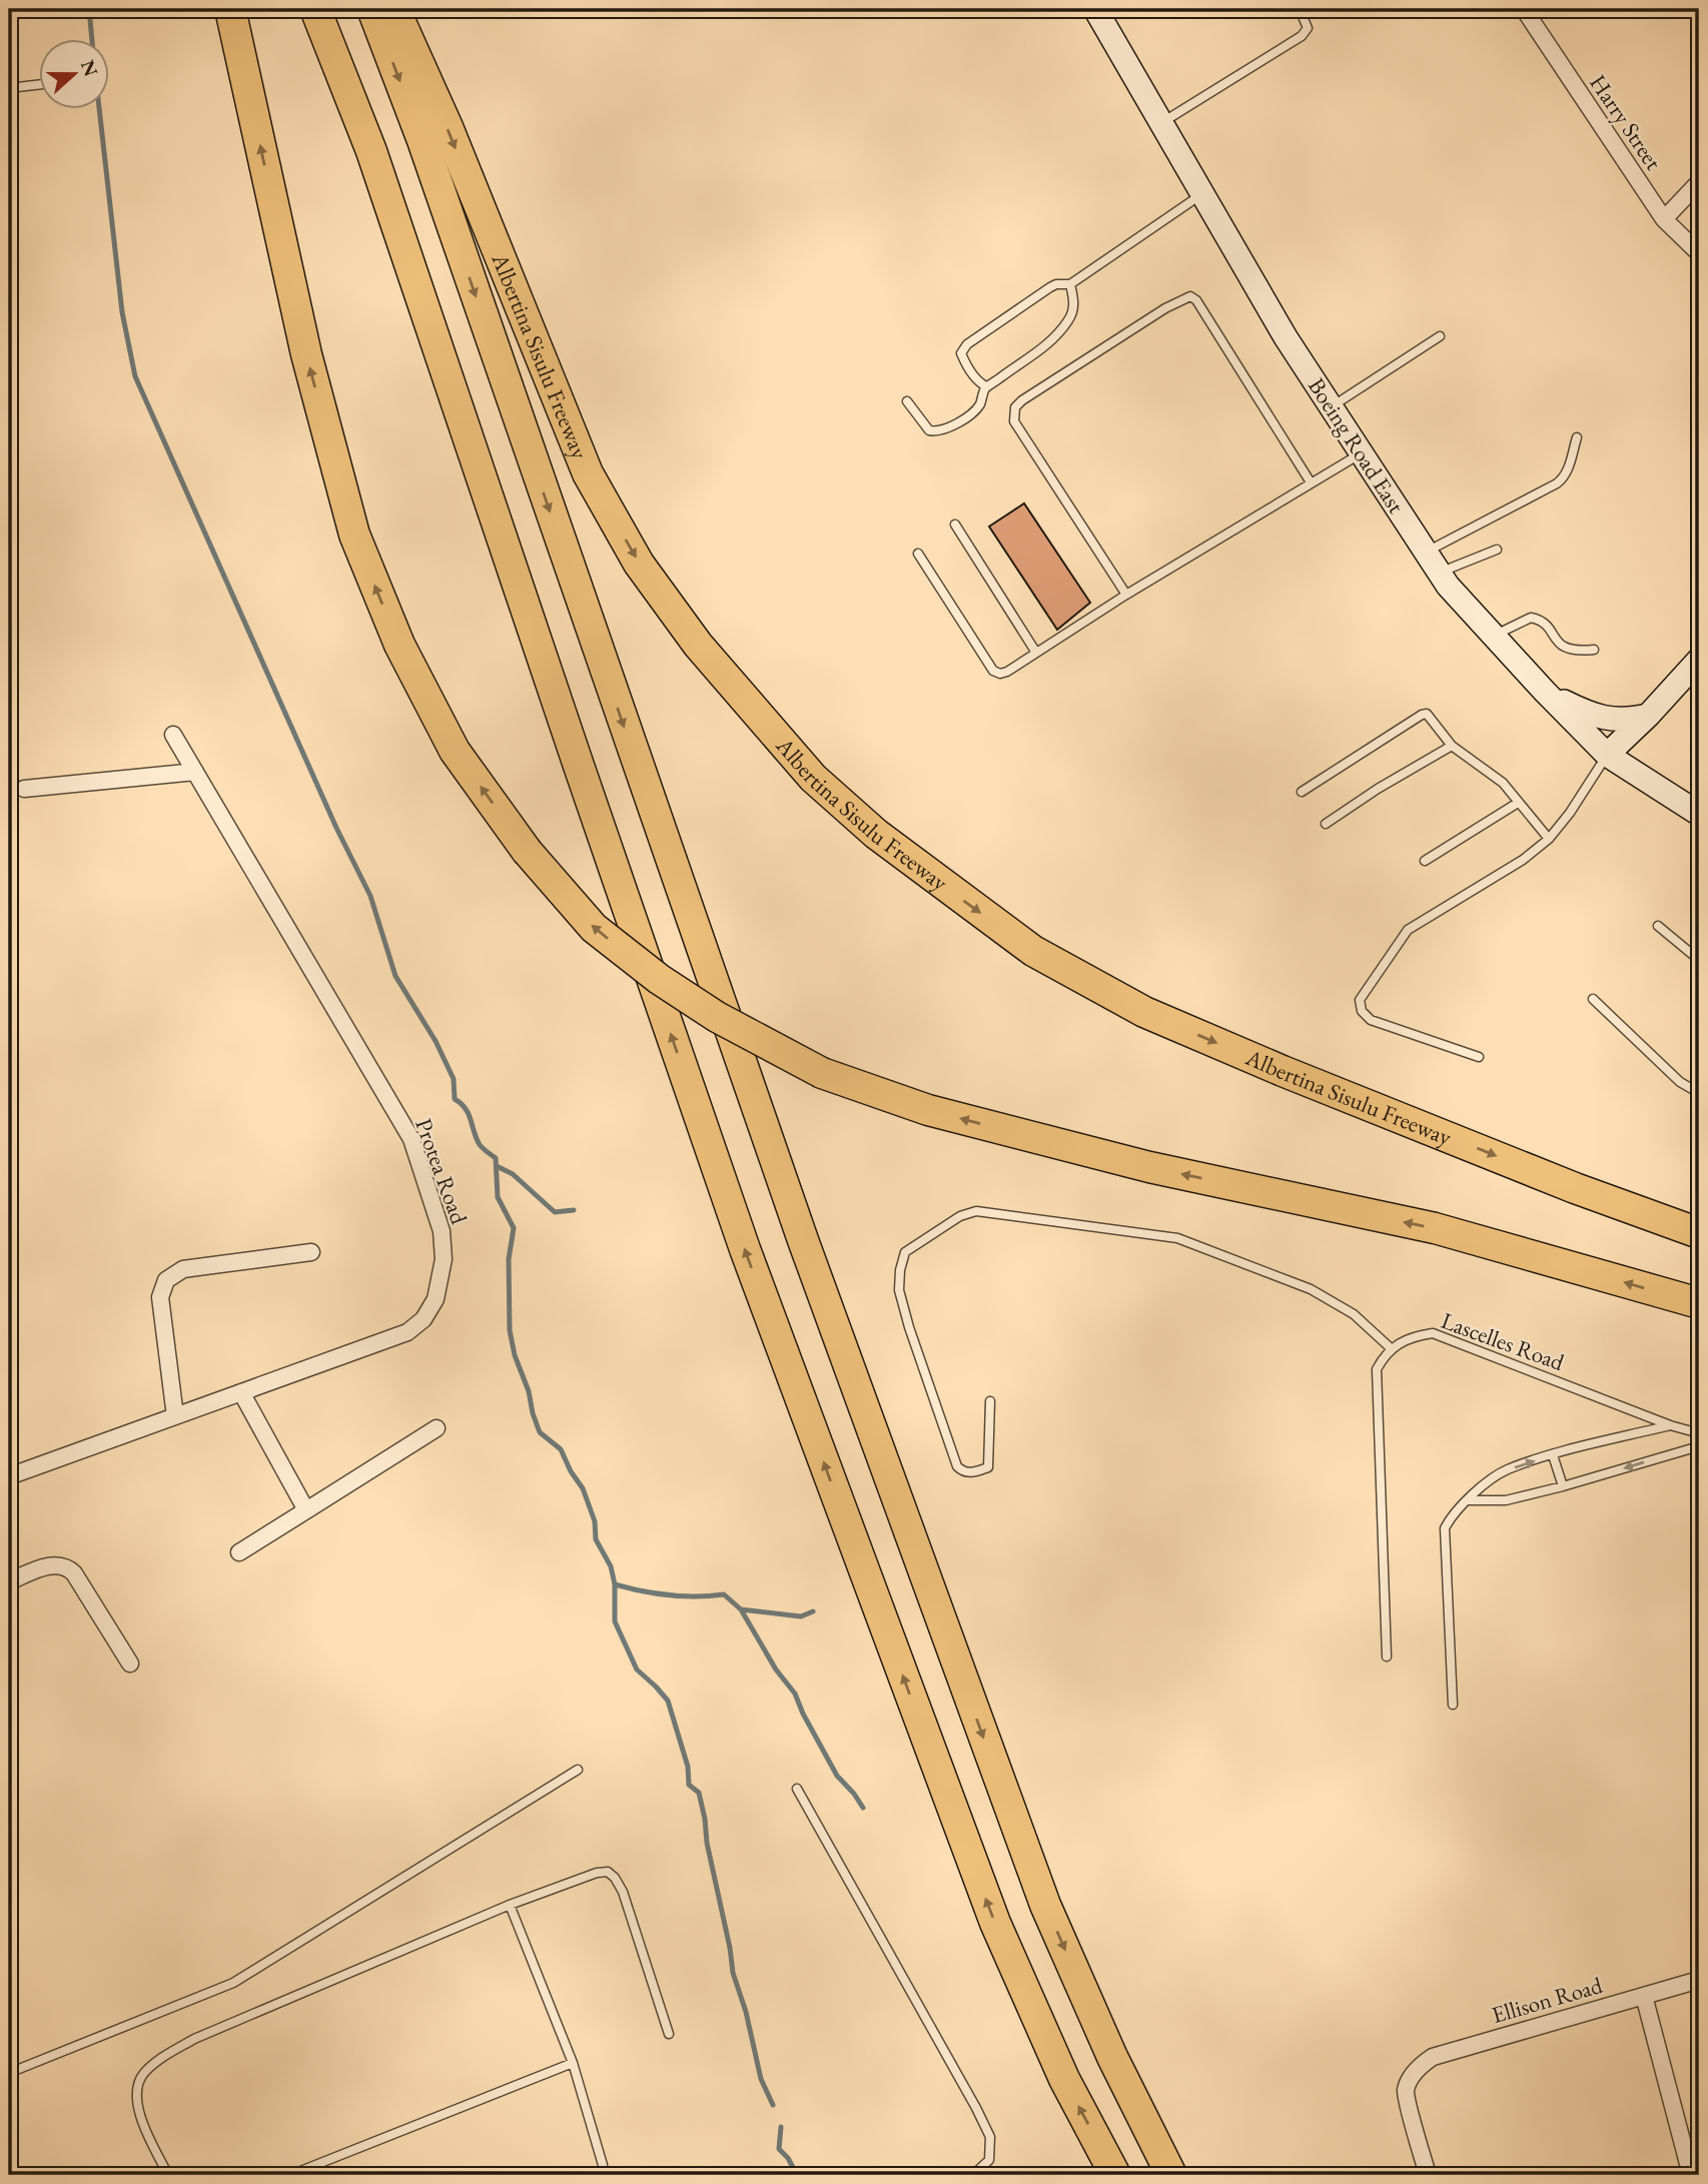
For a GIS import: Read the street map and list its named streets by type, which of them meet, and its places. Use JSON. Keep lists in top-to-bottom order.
{
  "streets": {
    "highway": ["Albertina Sisulu Freeway"],
    "main road": ["Boeing Road East"],
    "street": ["Harry Street", "Protea Road", "Ellison Road"],
    "lane": ["Lascelles Road"]
  },
  "one_way": ["Albertina Sisulu Freeway"],
  "north": "right"
}
